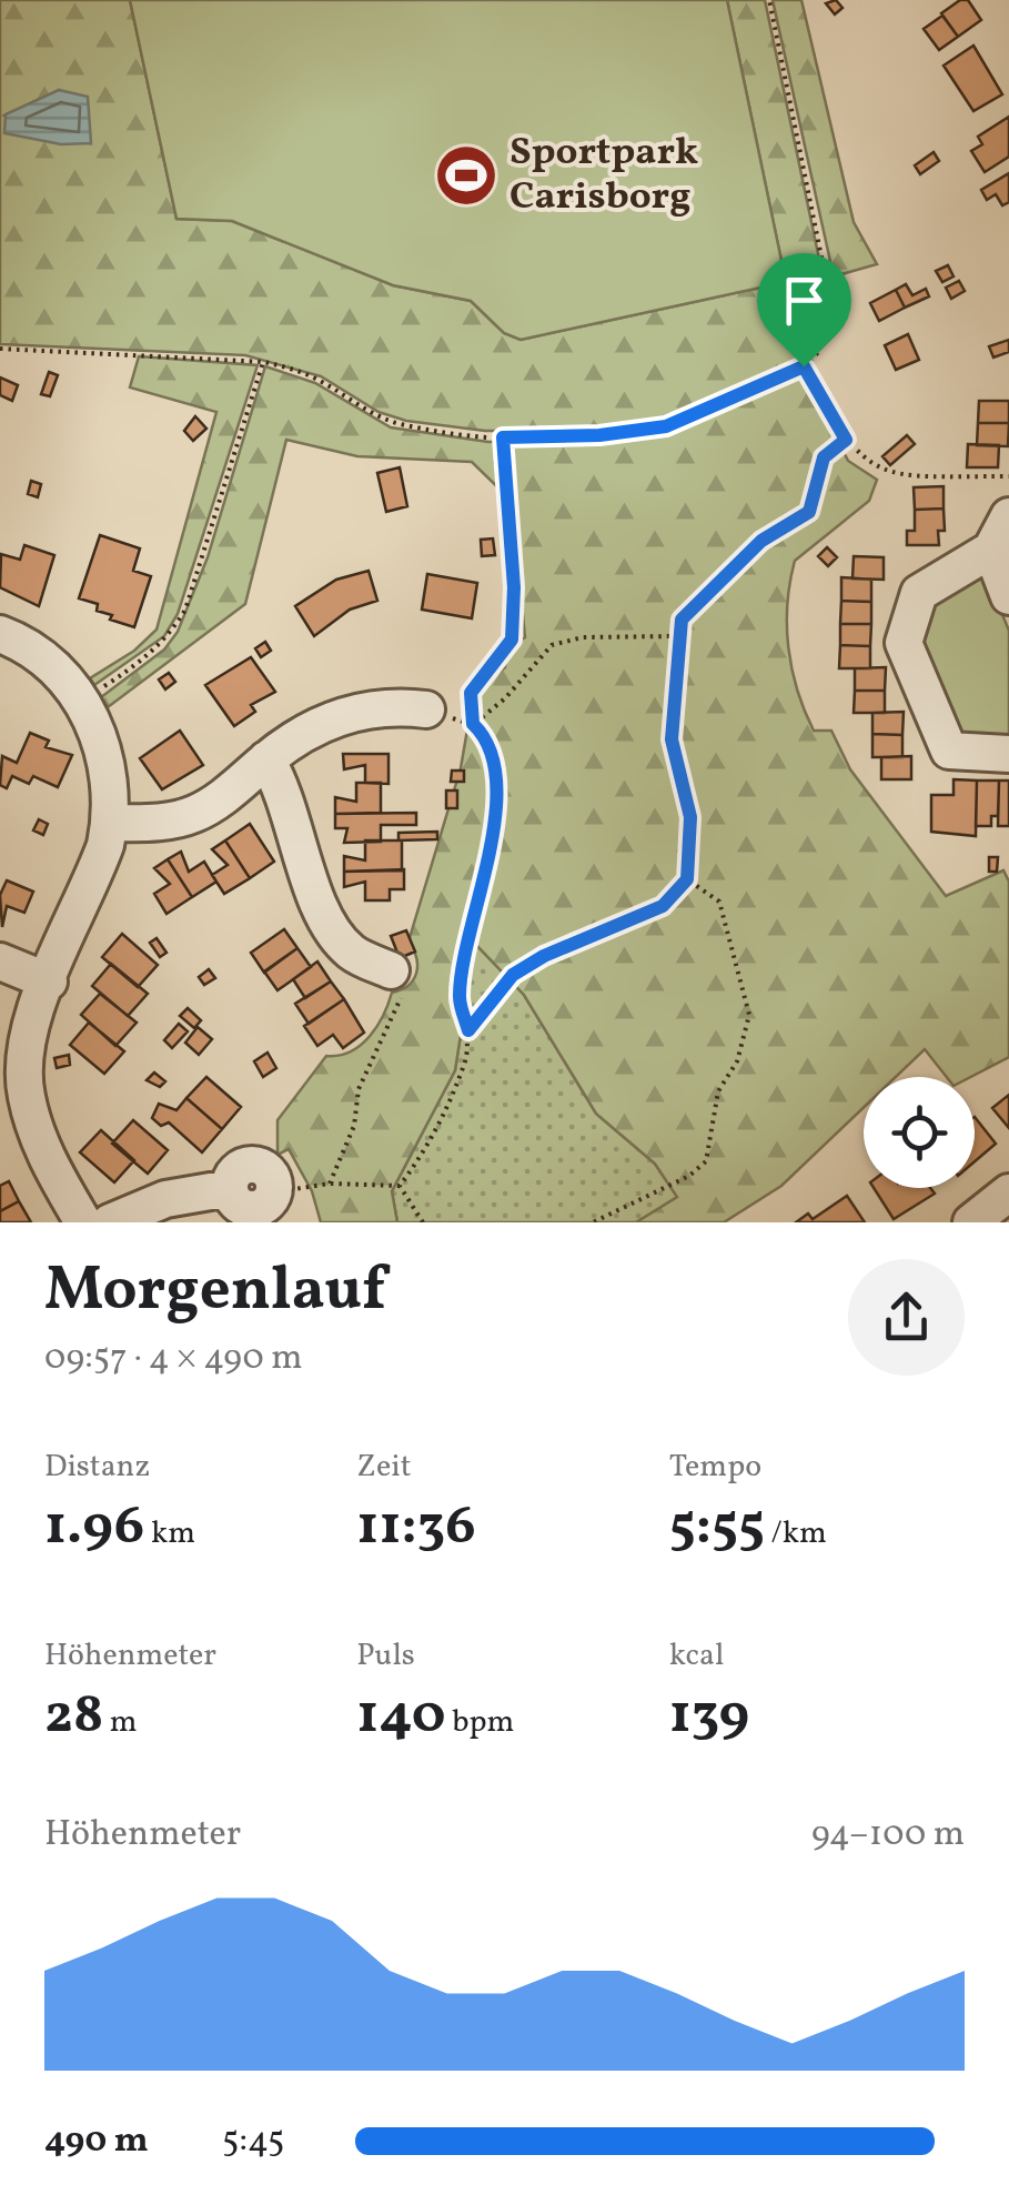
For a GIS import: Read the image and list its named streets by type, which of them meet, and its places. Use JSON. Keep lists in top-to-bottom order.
{
  "places": {
    "sports": ["Sportpark Carisborg"]
  },
  "page": {
    "heading": ["Morgenlauf", "09:57 · 4 × 490 m"],
    "stats": [
      ["Distanz", "1.96 km"],
      ["Zeit", "11:36"],
      ["Tempo", "5:55 /km"],
      ["Höhenmeter", "28 m"],
      ["Puls", "140 bpm"],
      ["kcal", "139"]
    ],
    "chart": ["Höhenmeter", "94–100 m"],
    "list": [
      {
        "name": "490 m",
        "note": "5:45"
      }
    ]
  }
}
